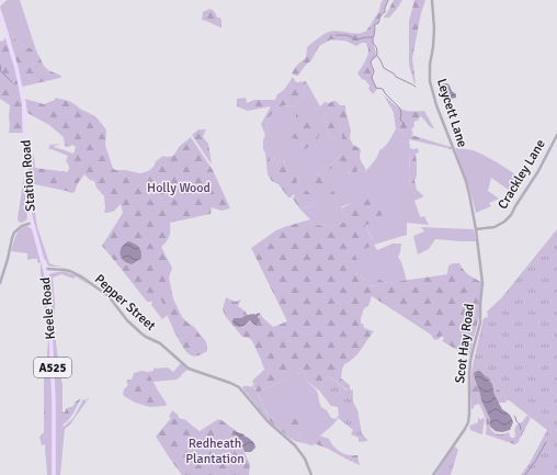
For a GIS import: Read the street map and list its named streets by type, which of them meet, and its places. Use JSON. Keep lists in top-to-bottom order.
{
  "streets": {
    "main road": ["Station Road", "Keele Road", "A525"],
    "street": [
      "Leycett Lane",
      "Crackley Lane",
      "Pepper Street",
      "Scot Hay Road"
    ]
  },
  "crossings": [
    ["Leycett Lane", "Crackley Lane"],
    ["Leycett Lane", "Scot Hay Road"],
    ["Crackley Lane", "Scot Hay Road"],
    ["Station Road", "Keele Road"],
    ["Pepper Street", "Keele Road"]
  ],
  "parks": ["Holly Wood", "Redheath Plantation"]
}
